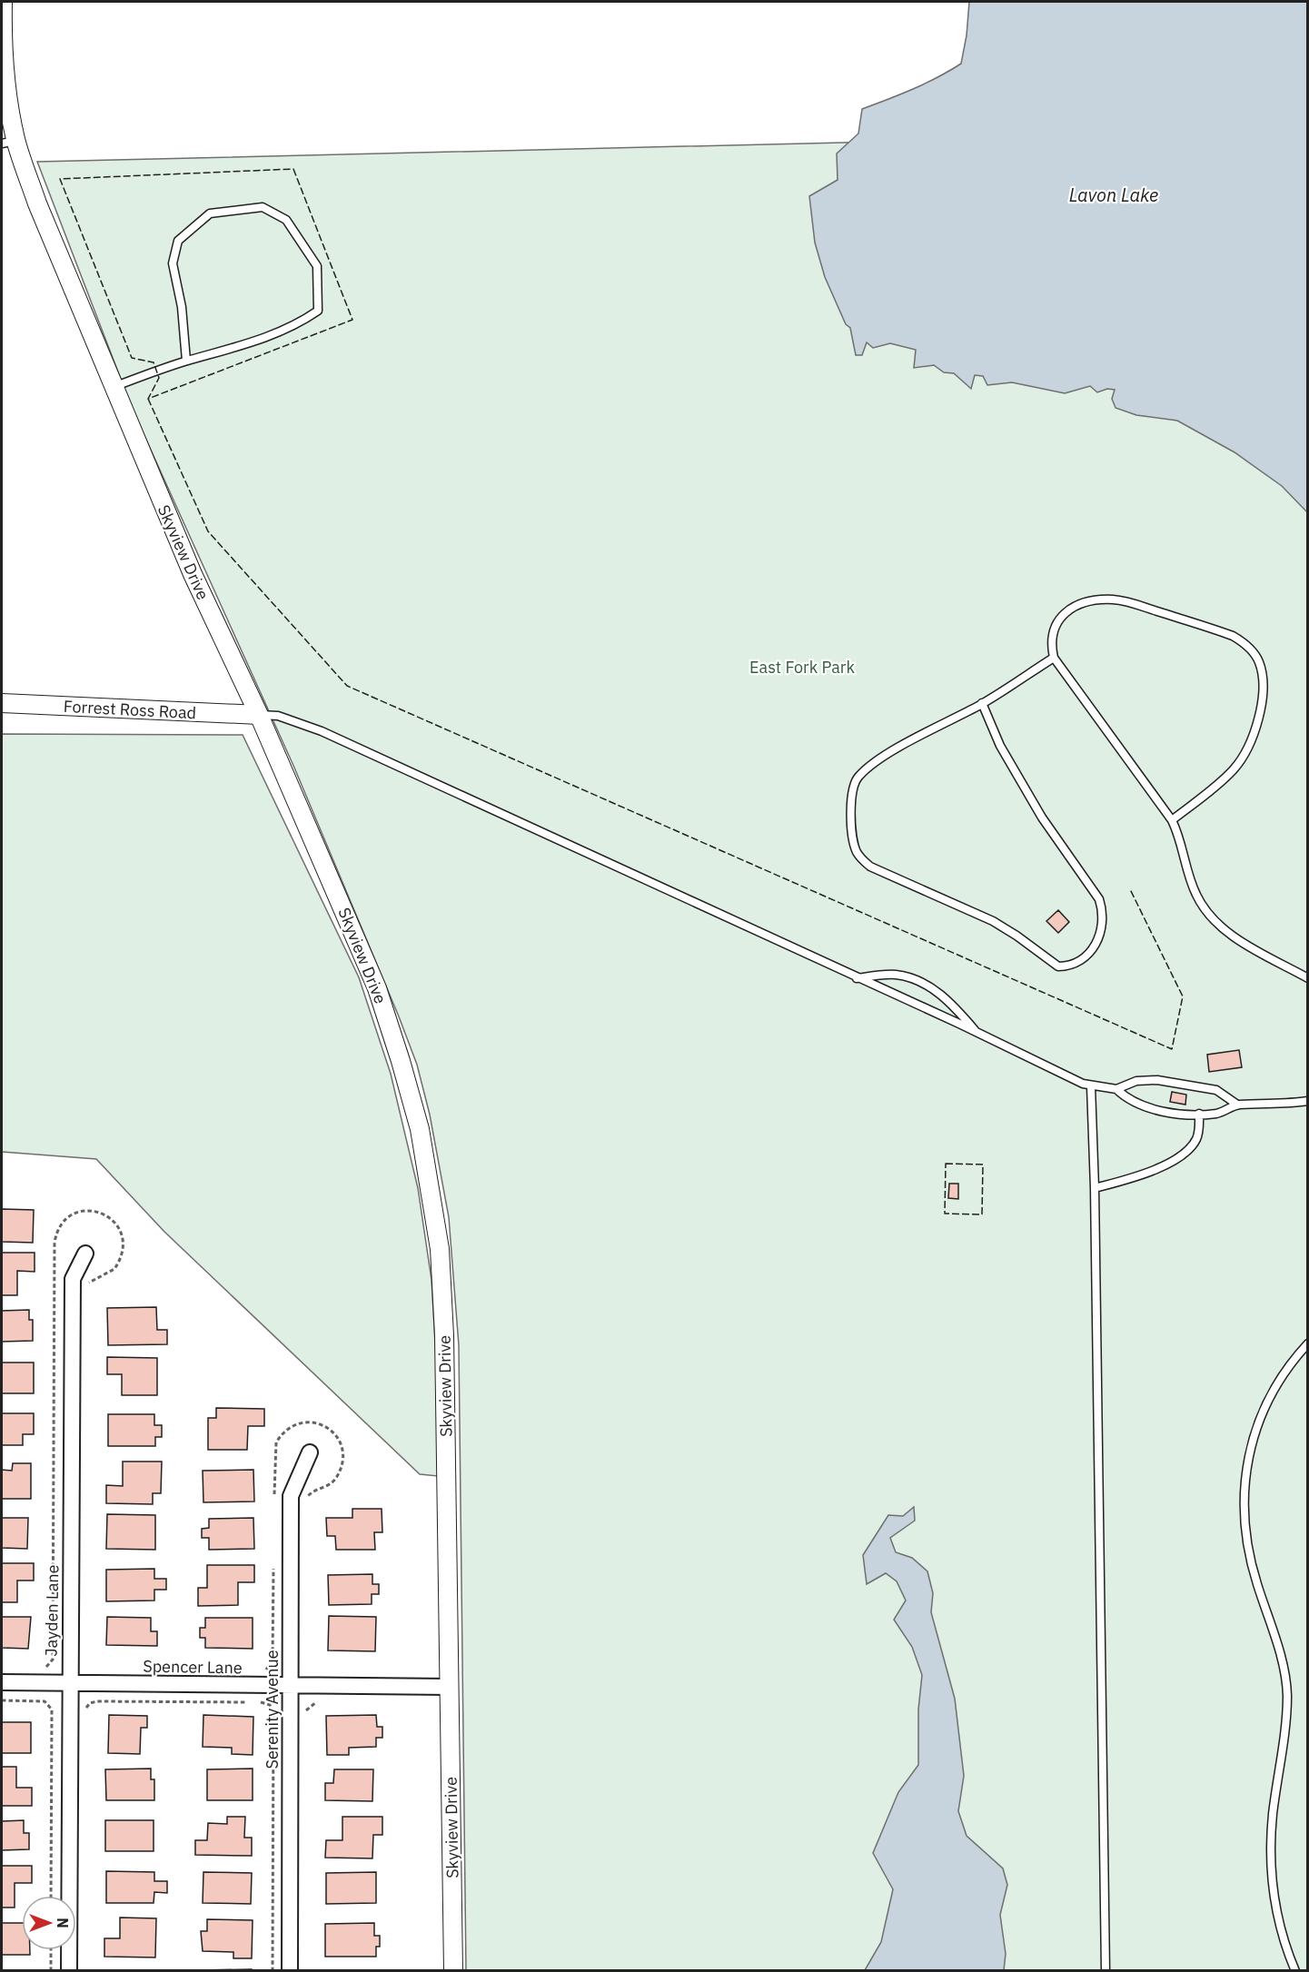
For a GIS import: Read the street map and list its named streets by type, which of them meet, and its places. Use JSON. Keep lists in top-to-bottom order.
{
  "streets": {
    "street": [
      "Skyview Drive",
      "Forrest Ross Road",
      "Jayden Lane",
      "Spencer Lane",
      "Serenity Avenue"
    ]
  },
  "crossings": [
    ["Skyview Drive", "Forrest Ross Road"],
    ["Skyview Drive", "Spencer Lane"],
    ["Jayden Lane", "Spencer Lane"],
    ["Spencer Lane", "Serenity Avenue"]
  ],
  "water": ["Lavon Lake"],
  "parks": ["East Fork Park"],
  "north": "right"
}
